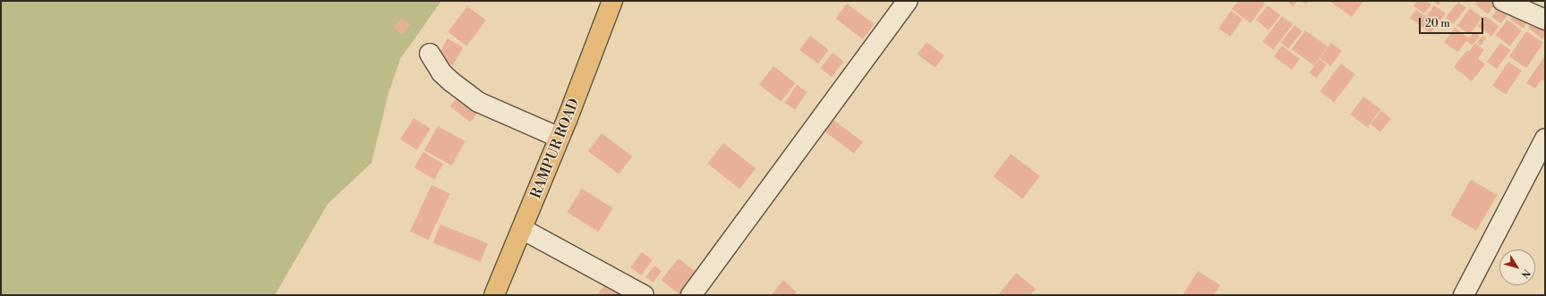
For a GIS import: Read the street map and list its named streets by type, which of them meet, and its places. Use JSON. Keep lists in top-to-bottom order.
{
  "streets": {
    "main road": ["RAMPUR ROAD"]
  },
  "scale_bar": "20 m",
  "north": "bottom right"
}
